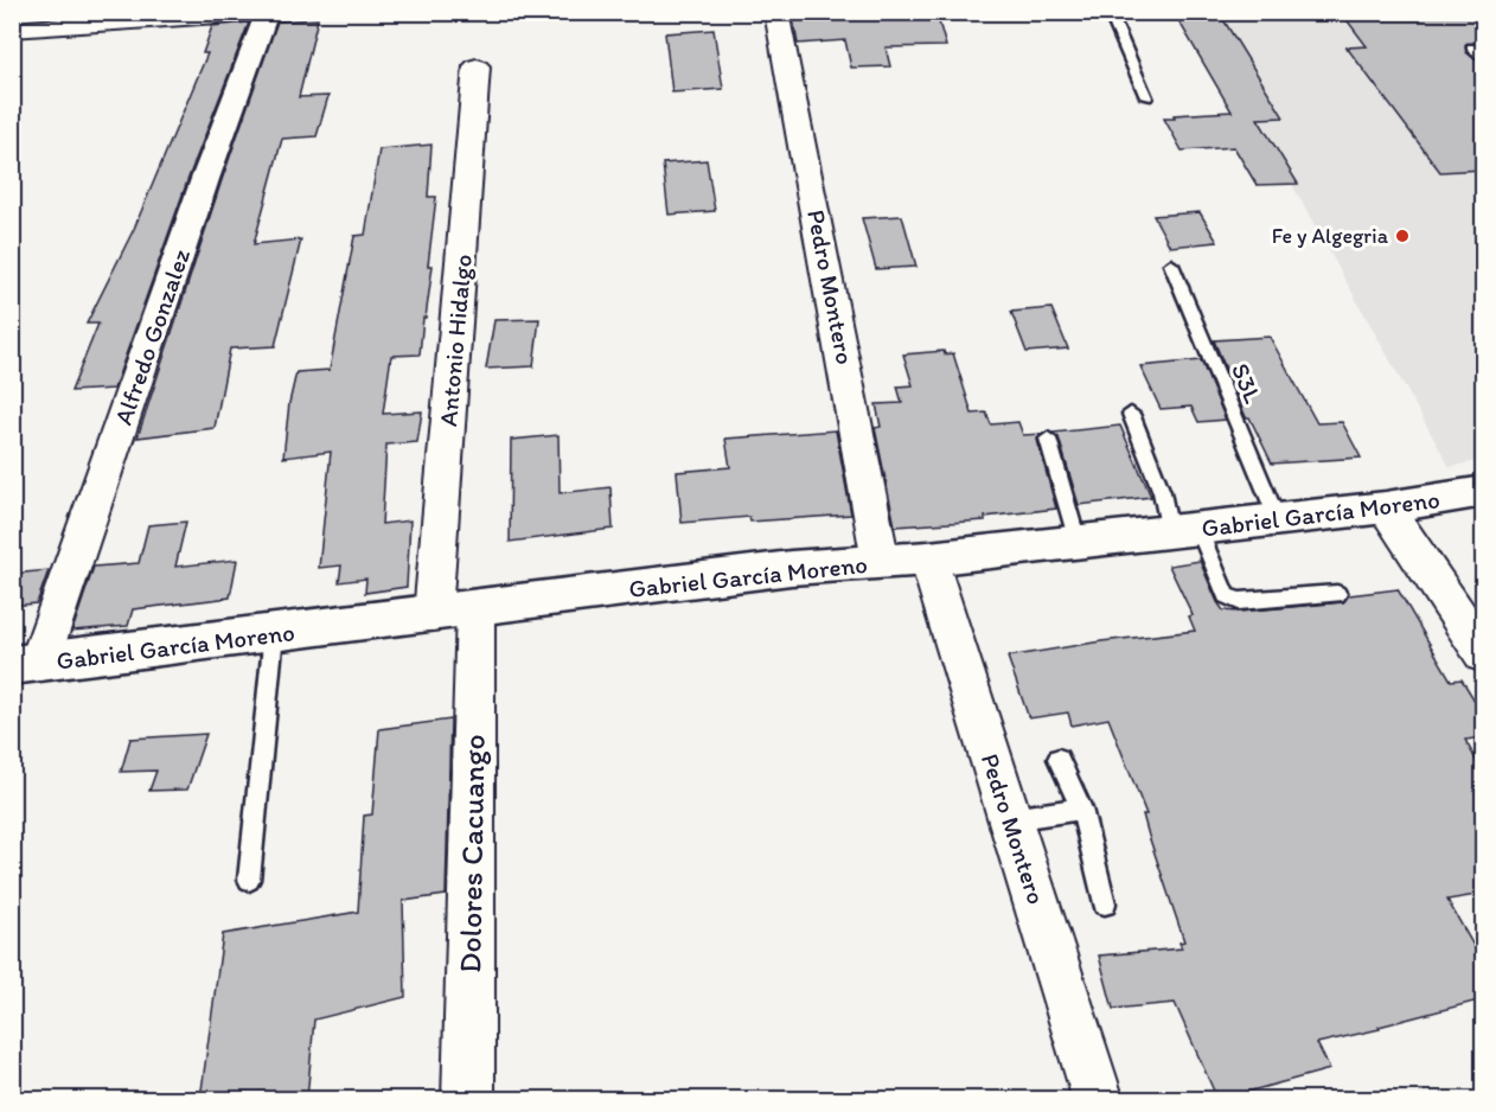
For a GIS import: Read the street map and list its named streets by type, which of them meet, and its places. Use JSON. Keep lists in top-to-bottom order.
{
  "streets": {
    "street": [
      "Pedro Montero",
      "Alfredo Gonzalez",
      "Antonio Hidalgo",
      "Gabriel García Moreno",
      "Dolores Cacuango"
    ],
    "lane": ["S3L"]
  },
  "crossings": [
    ["Pedro Montero", "Gabriel García Moreno"],
    ["Alfredo Gonzalez", "Gabriel García Moreno"],
    ["Antonio Hidalgo", "Gabriel García Moreno"],
    ["Antonio Hidalgo", "Dolores Cacuango"],
    ["S3L", "Gabriel García Moreno"],
    ["Gabriel García Moreno", "Dolores Cacuango"]
  ],
  "places": ["Fe y Algegria"]
}
